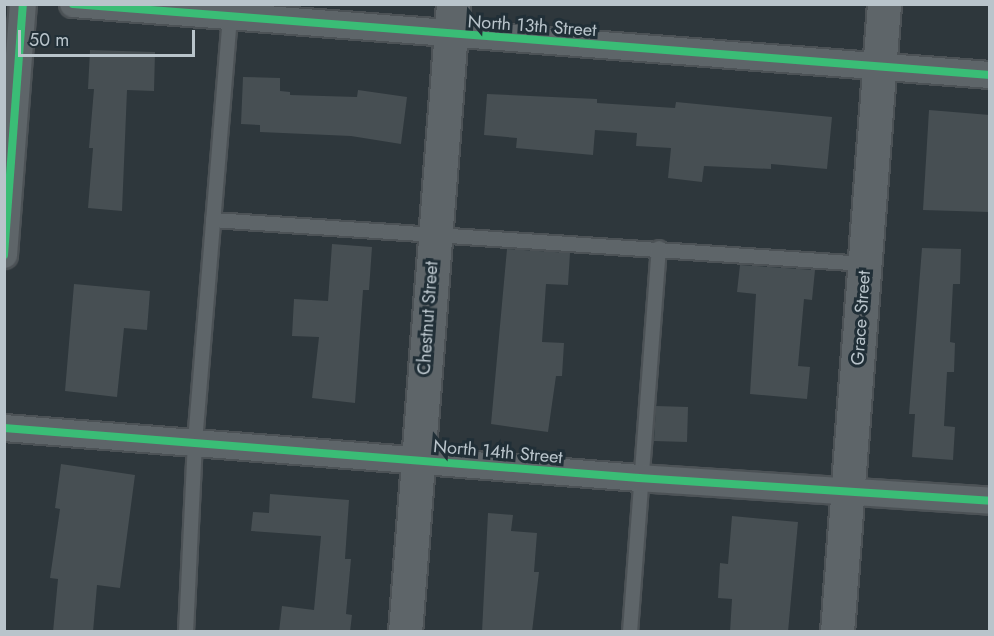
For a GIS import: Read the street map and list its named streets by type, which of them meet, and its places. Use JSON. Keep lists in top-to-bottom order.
{
  "streets": {
    "street": [
      "North 13th Street",
      "Chestnut Street",
      "Grace Street",
      "North 14th Street"
    ]
  },
  "crossings": [
    ["North 13th Street", "Chestnut Street"],
    ["North 13th Street", "Grace Street"],
    ["Chestnut Street", "North 14th Street"],
    ["Grace Street", "North 14th Street"]
  ],
  "scale_bar": "50 m"
}
